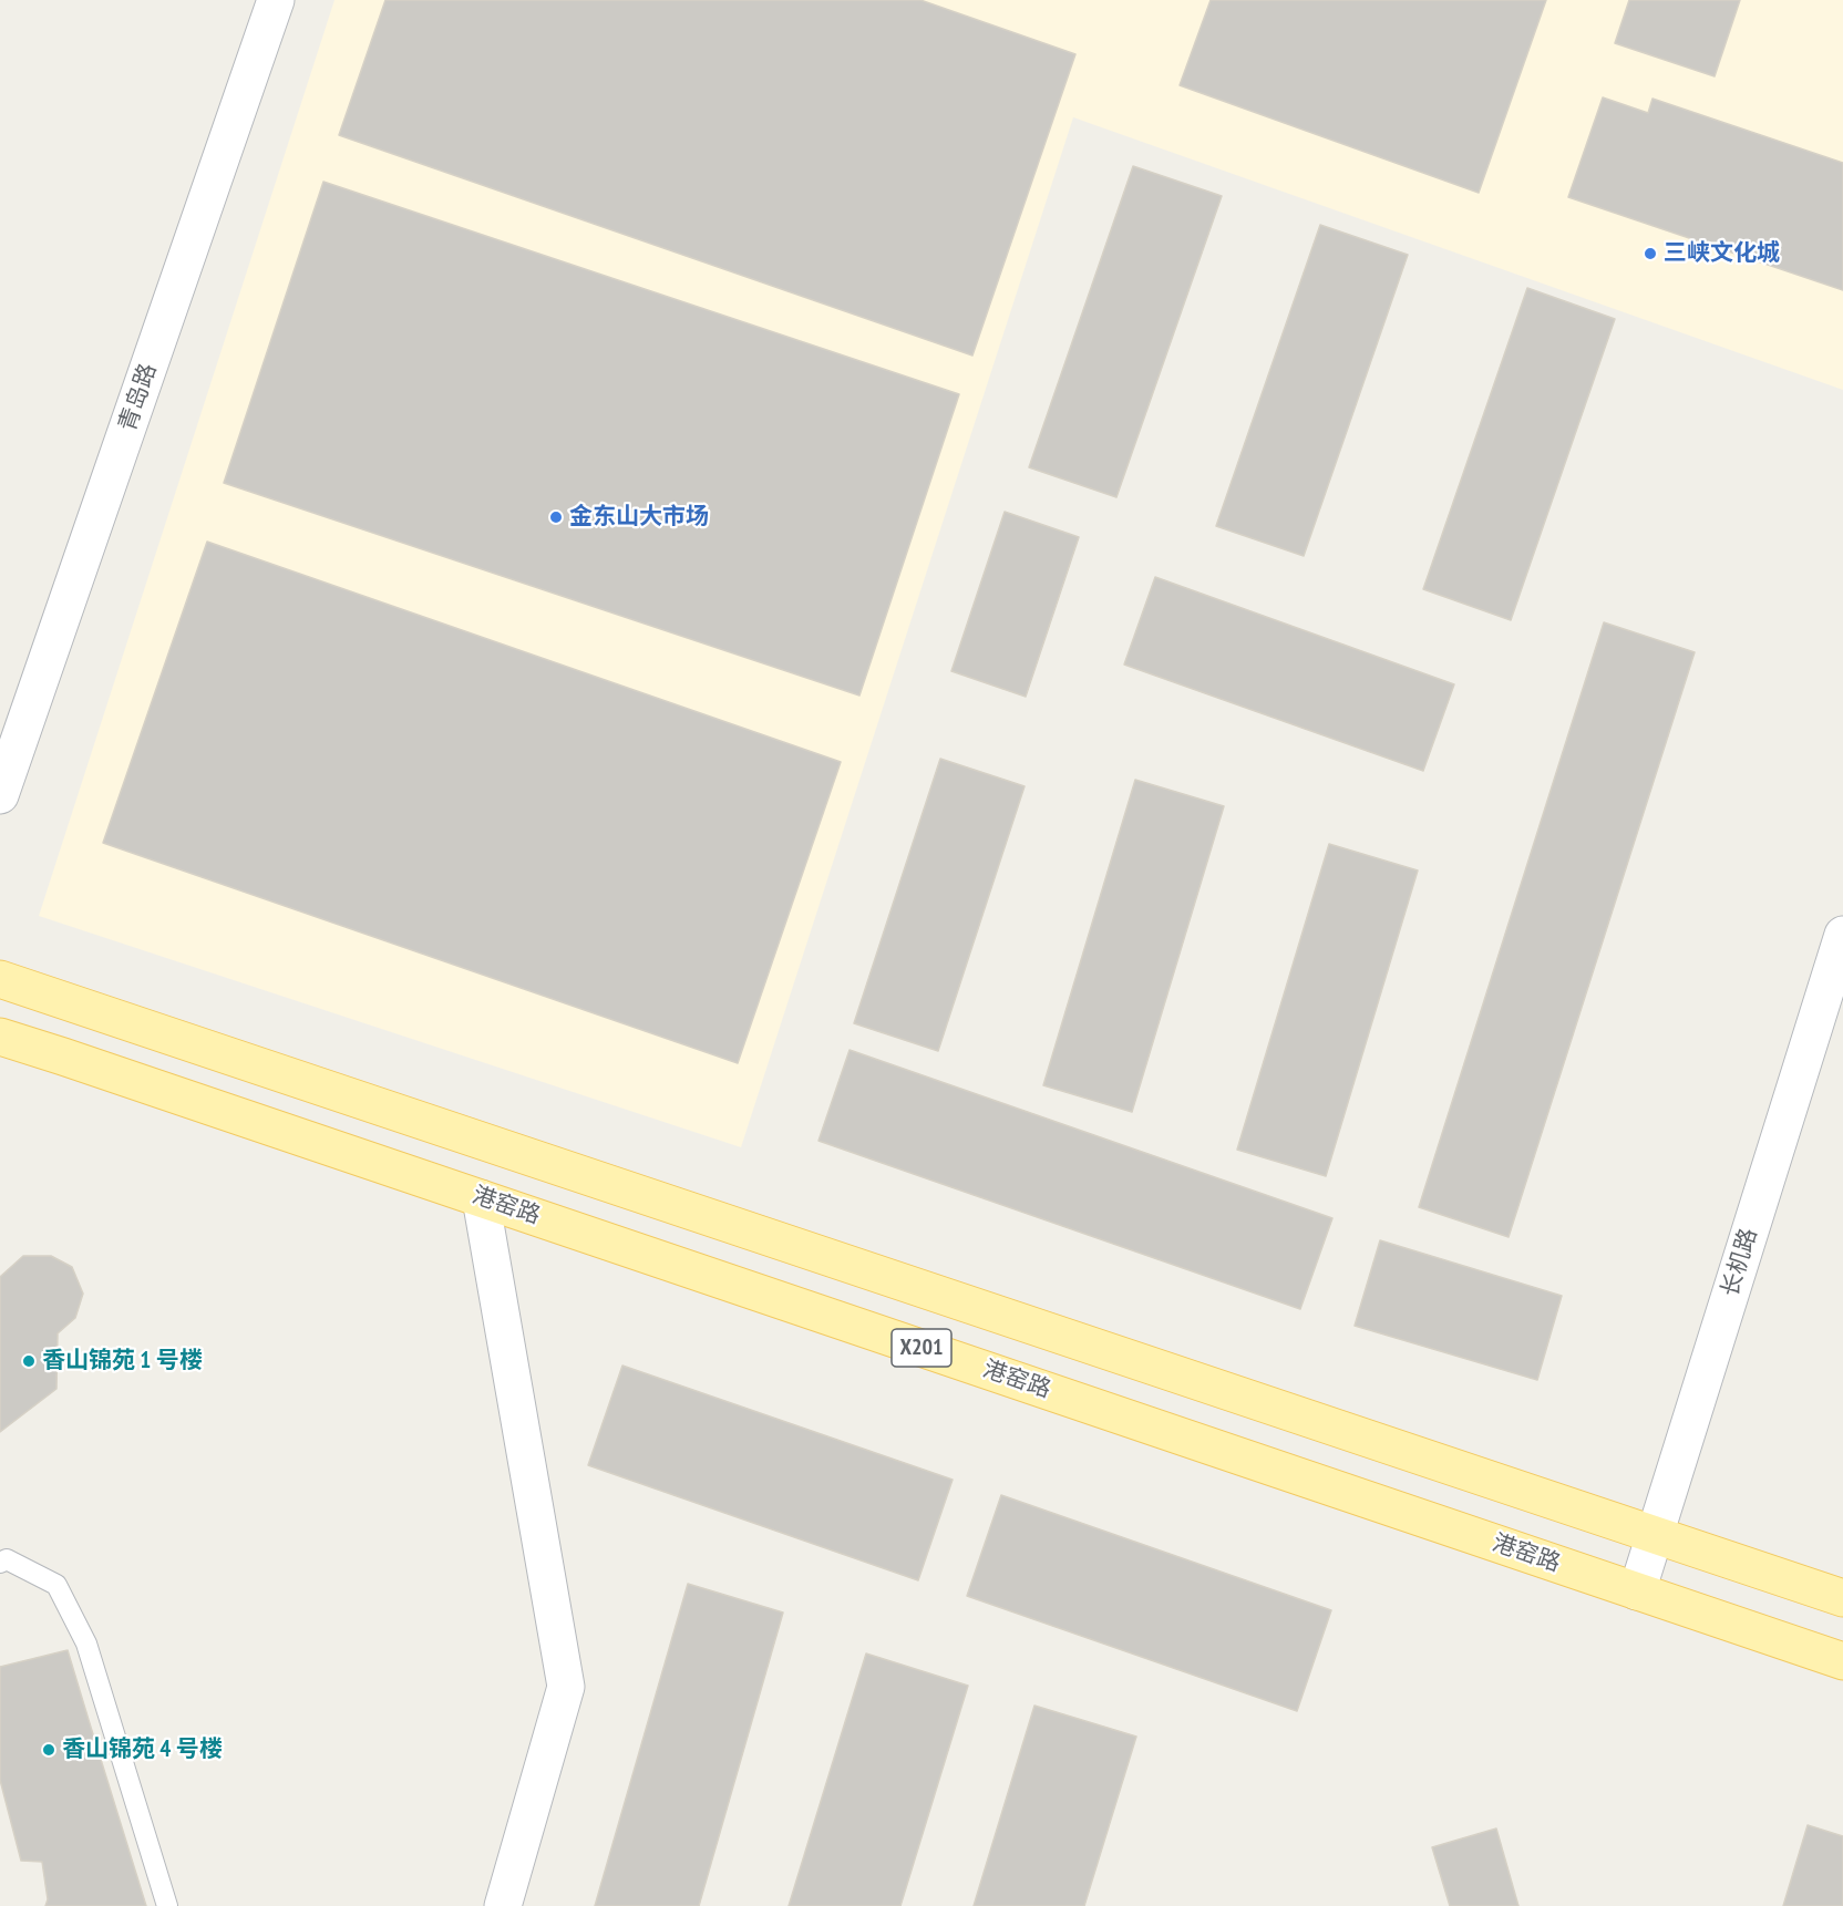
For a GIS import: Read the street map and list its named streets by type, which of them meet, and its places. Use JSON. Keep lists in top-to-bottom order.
{
  "streets": {
    "main road": ["港窑路", "X201"],
    "street": ["青岛路", "长机路"]
  },
  "crossings": [
    ["港窑路", "长机路"],
    ["长机路", "X201"]
  ],
  "places": [
    "三峡文化城",
    "金东山大市场",
    "香山锦苑 1 号楼",
    "香山锦苑 4 号楼"
  ]
}
